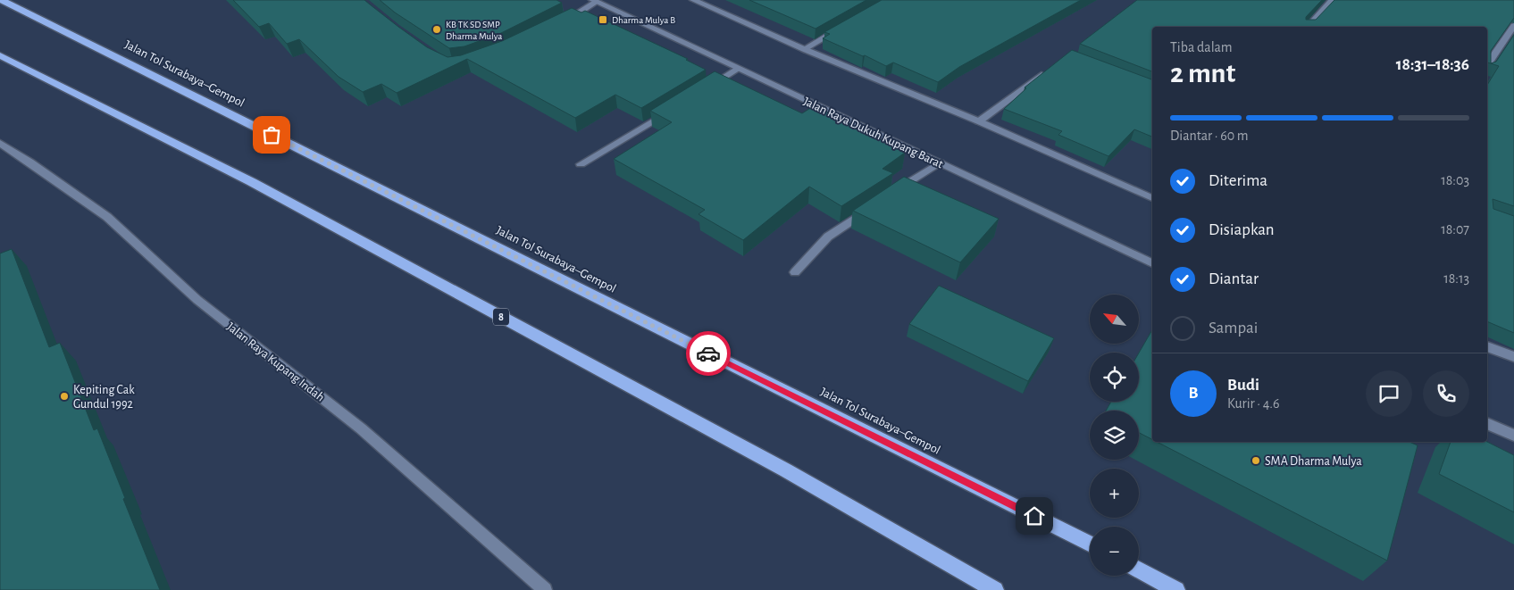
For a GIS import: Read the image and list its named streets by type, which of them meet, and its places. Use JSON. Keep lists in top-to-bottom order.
{
  "streets": {
    "highway": ["Jalan Tol Surabaya–Gempol", "8"],
    "street": ["Jalan Raya Dukuh Kupang Barat", "Jalan Raya Kupang Indah"]
  },
  "places": {
    "transit": ["Dharma Mulya B"],
    "other": ["KB TK SD SMP Dharma Mulya", "Kepiting Cak Gundul 1992", "SMA Dharma Mulya"]
  },
  "north": "top left",
  "page": {
    "heading": ["2 mnt", "Tiba dalam", "18:31–18:36"],
    "panel": ["Budi", "Kurir · 4.6"],
    "bar": "Diantar · 60 m",
    "list": [
      ["Diterima", "18:03"],
      ["Disiapkan", "18:07"],
      ["Diantar", "18:13"],
      "Sampai"
    ],
    "map_buttons": ["+", "−"],
    "round": "B"
  }
}
